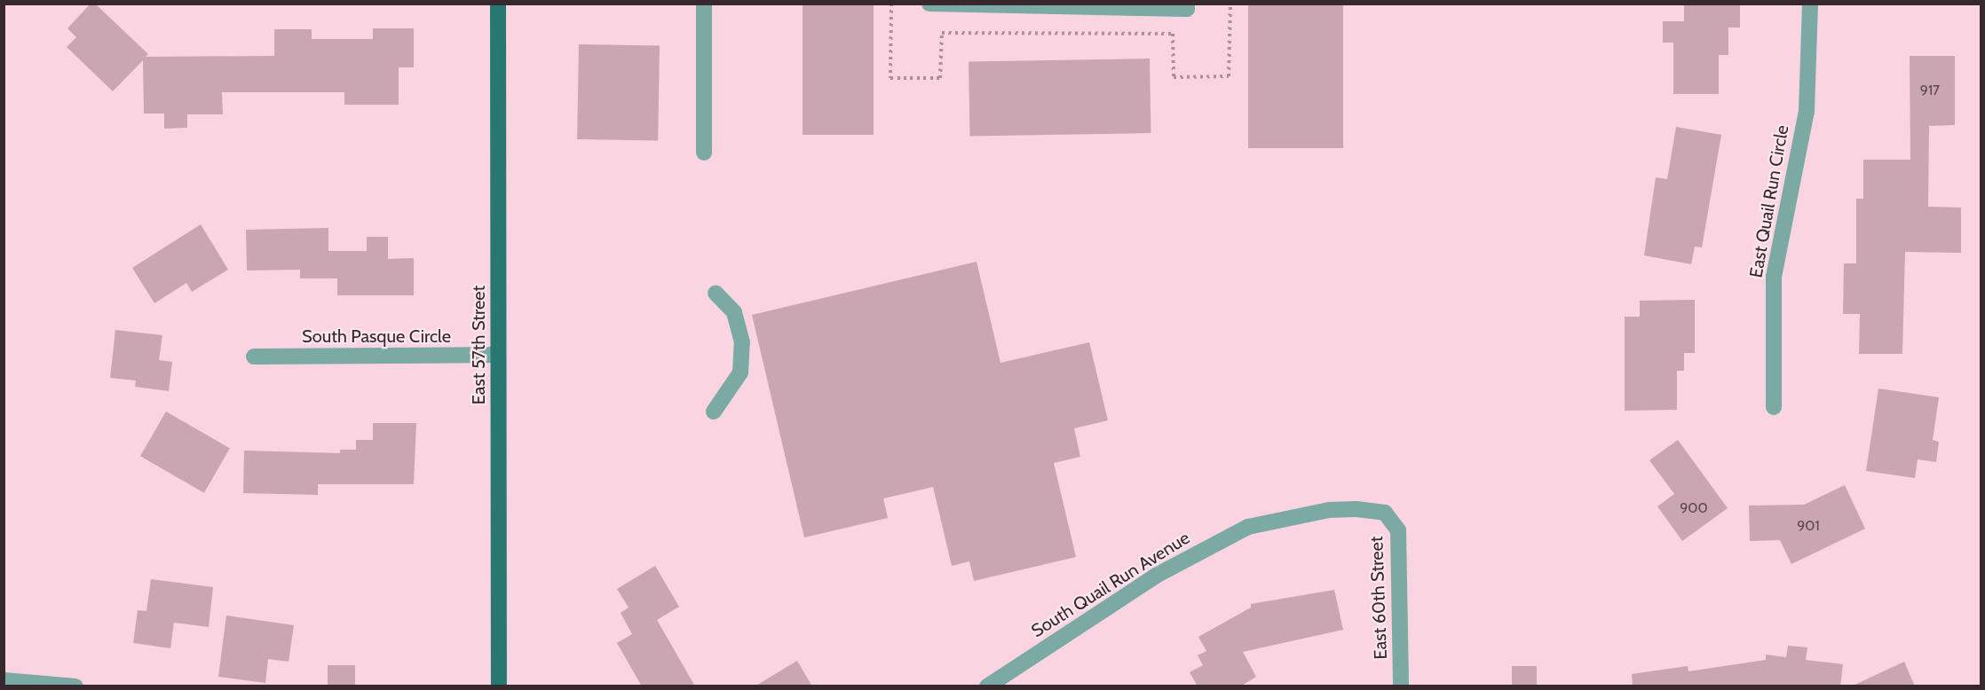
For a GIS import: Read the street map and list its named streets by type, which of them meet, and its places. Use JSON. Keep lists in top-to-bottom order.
{
  "streets": {
    "main road": ["East 57th Street"],
    "street": [
      "East Quail Run Circle",
      "South Pasque Circle",
      "South Quail Run Avenue",
      "East 60th Street"
    ]
  },
  "crossings": [
    ["South Pasque Circle", "East 57th Street"],
    ["South Quail Run Avenue", "East 60th Street"]
  ],
  "house_numbers": ["917", "900", "901"]
}
